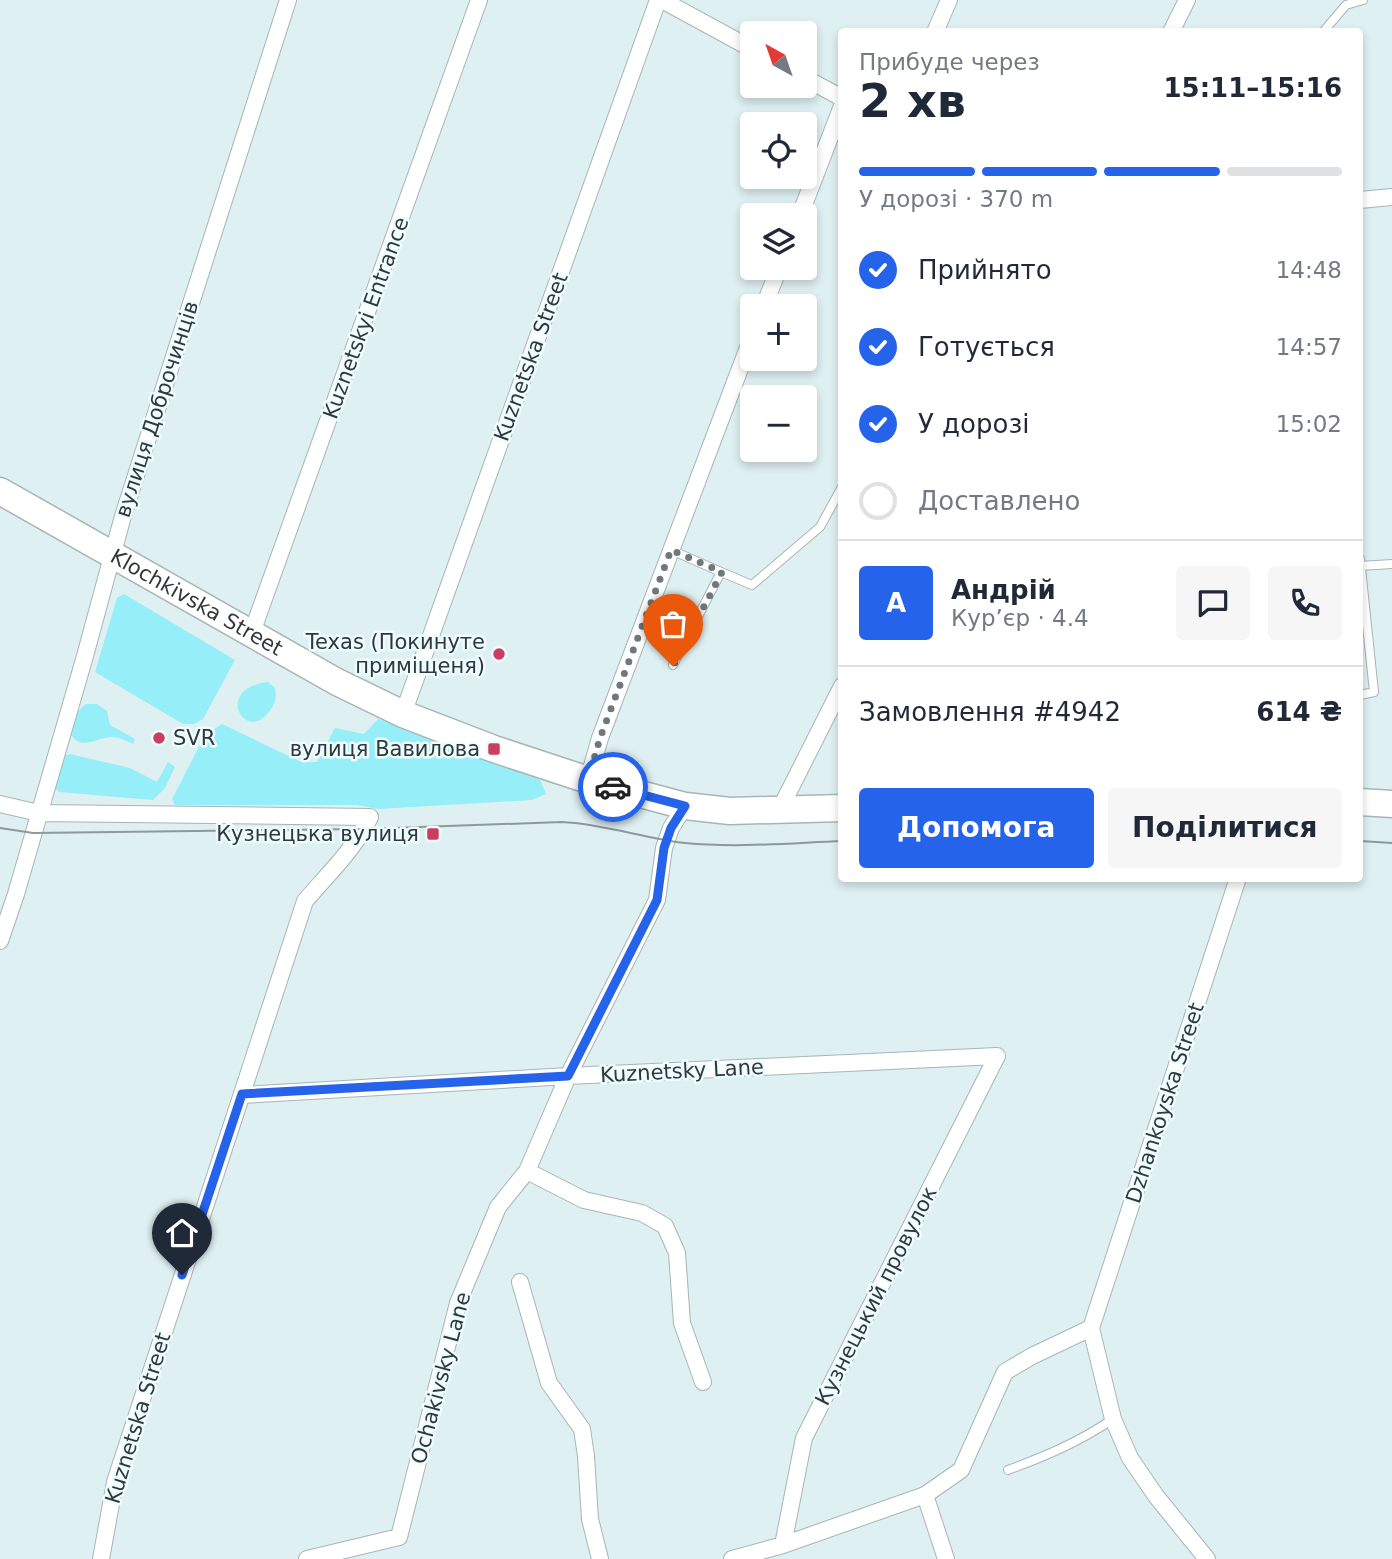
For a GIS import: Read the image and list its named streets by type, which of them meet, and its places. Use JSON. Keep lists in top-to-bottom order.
{
  "streets": {
    "main road": ["Klochkivska Street"],
    "street": [
      "Kuznetskyi Entrance",
      "Kuznetska Street",
      "вулиця Доброчинців",
      "Kuznetsky Lane",
      "Dzhankoyska Street",
      "Ochakivsky Lane"
    ]
  },
  "crossings": [
    ["Kuznetskyi Entrance", "Klochkivska Street"],
    ["Kuznetska Street", "вулиця Доброчинців"],
    ["Kuznetska Street", "Klochkivska Street"],
    ["Kuznetska Street", "Kuznetsky Lane"],
    ["вулиця Доброчинців", "Klochkivska Street"],
    ["Klochkivska Street", "Ochakivsky Lane"],
    ["Kuznetsky Lane", "Ochakivsky Lane"]
  ],
  "places": {
    "other": ["Texas (Покинуте приміщеня)", "SVR"],
    "transit": ["вулиця Вавилова", "Кузнецька вулиця"]
  },
  "north": "top left",
  "page": {
    "map_buttons": ["+", "−"],
    "heading": ["2 хв", "Прибуде через", "15:11–15:16"],
    "panel": [
      "Андрій",
      "Кур’єр · 4.4",
      "Замовлення #4942",
      "614 ₴"
    ],
    "bar": "У дорозі · 370 m",
    "list": [
      ["Прийнято", "14:48"],
      ["Готується", "14:57"],
      ["У дорозі", "15:02"],
      "Доставлено"
    ],
    "round": "А",
    "buttons": ["Допомога", "Поділитися"]
  }
}
